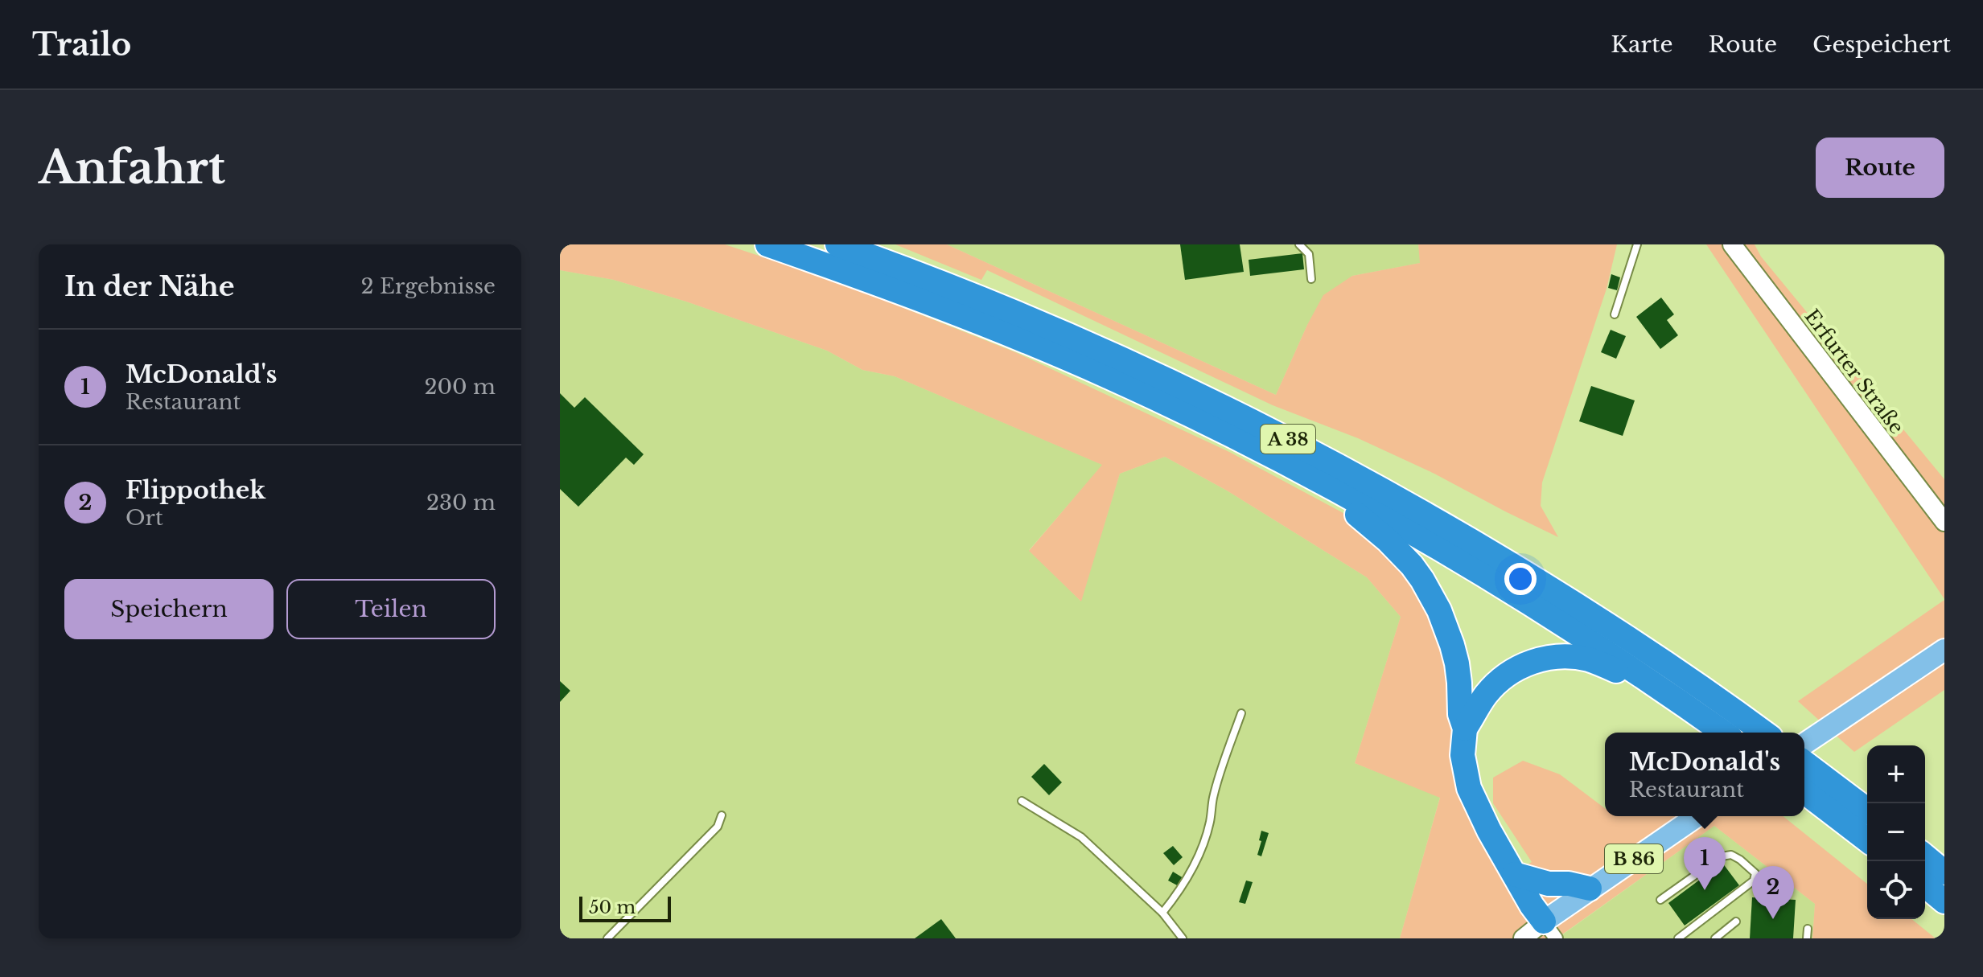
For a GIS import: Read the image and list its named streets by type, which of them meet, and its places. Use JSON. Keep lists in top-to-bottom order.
{
  "streets": {
    "highway": ["A 38"],
    "main road": ["Erfurter Straße", "B 86"]
  },
  "scale_bar": "50 m",
  "page": {
    "header": "Trailo",
    "nav": ["Karte", "Route", "Gespeichert"],
    "buttons": [
      "Route",
      ["Speichern", "Teilen"]
    ],
    "title": "Anfahrt",
    "heading": ["In der Nähe", "2 Ergebnisse"],
    "list": [
      {
        "mark": "1",
        "name": "McDonald's",
        "note": "Restaurant",
        "value": "200 m"
      },
      {
        "mark": "2",
        "name": "Flippothek",
        "note": "Ort",
        "value": "230 m"
      }
    ],
    "popup": ["McDonald's", "Restaurant"],
    "map_buttons": ["+", "−"],
    "pins": ["1", "2"],
    "scale": "50 m"
  }
}
